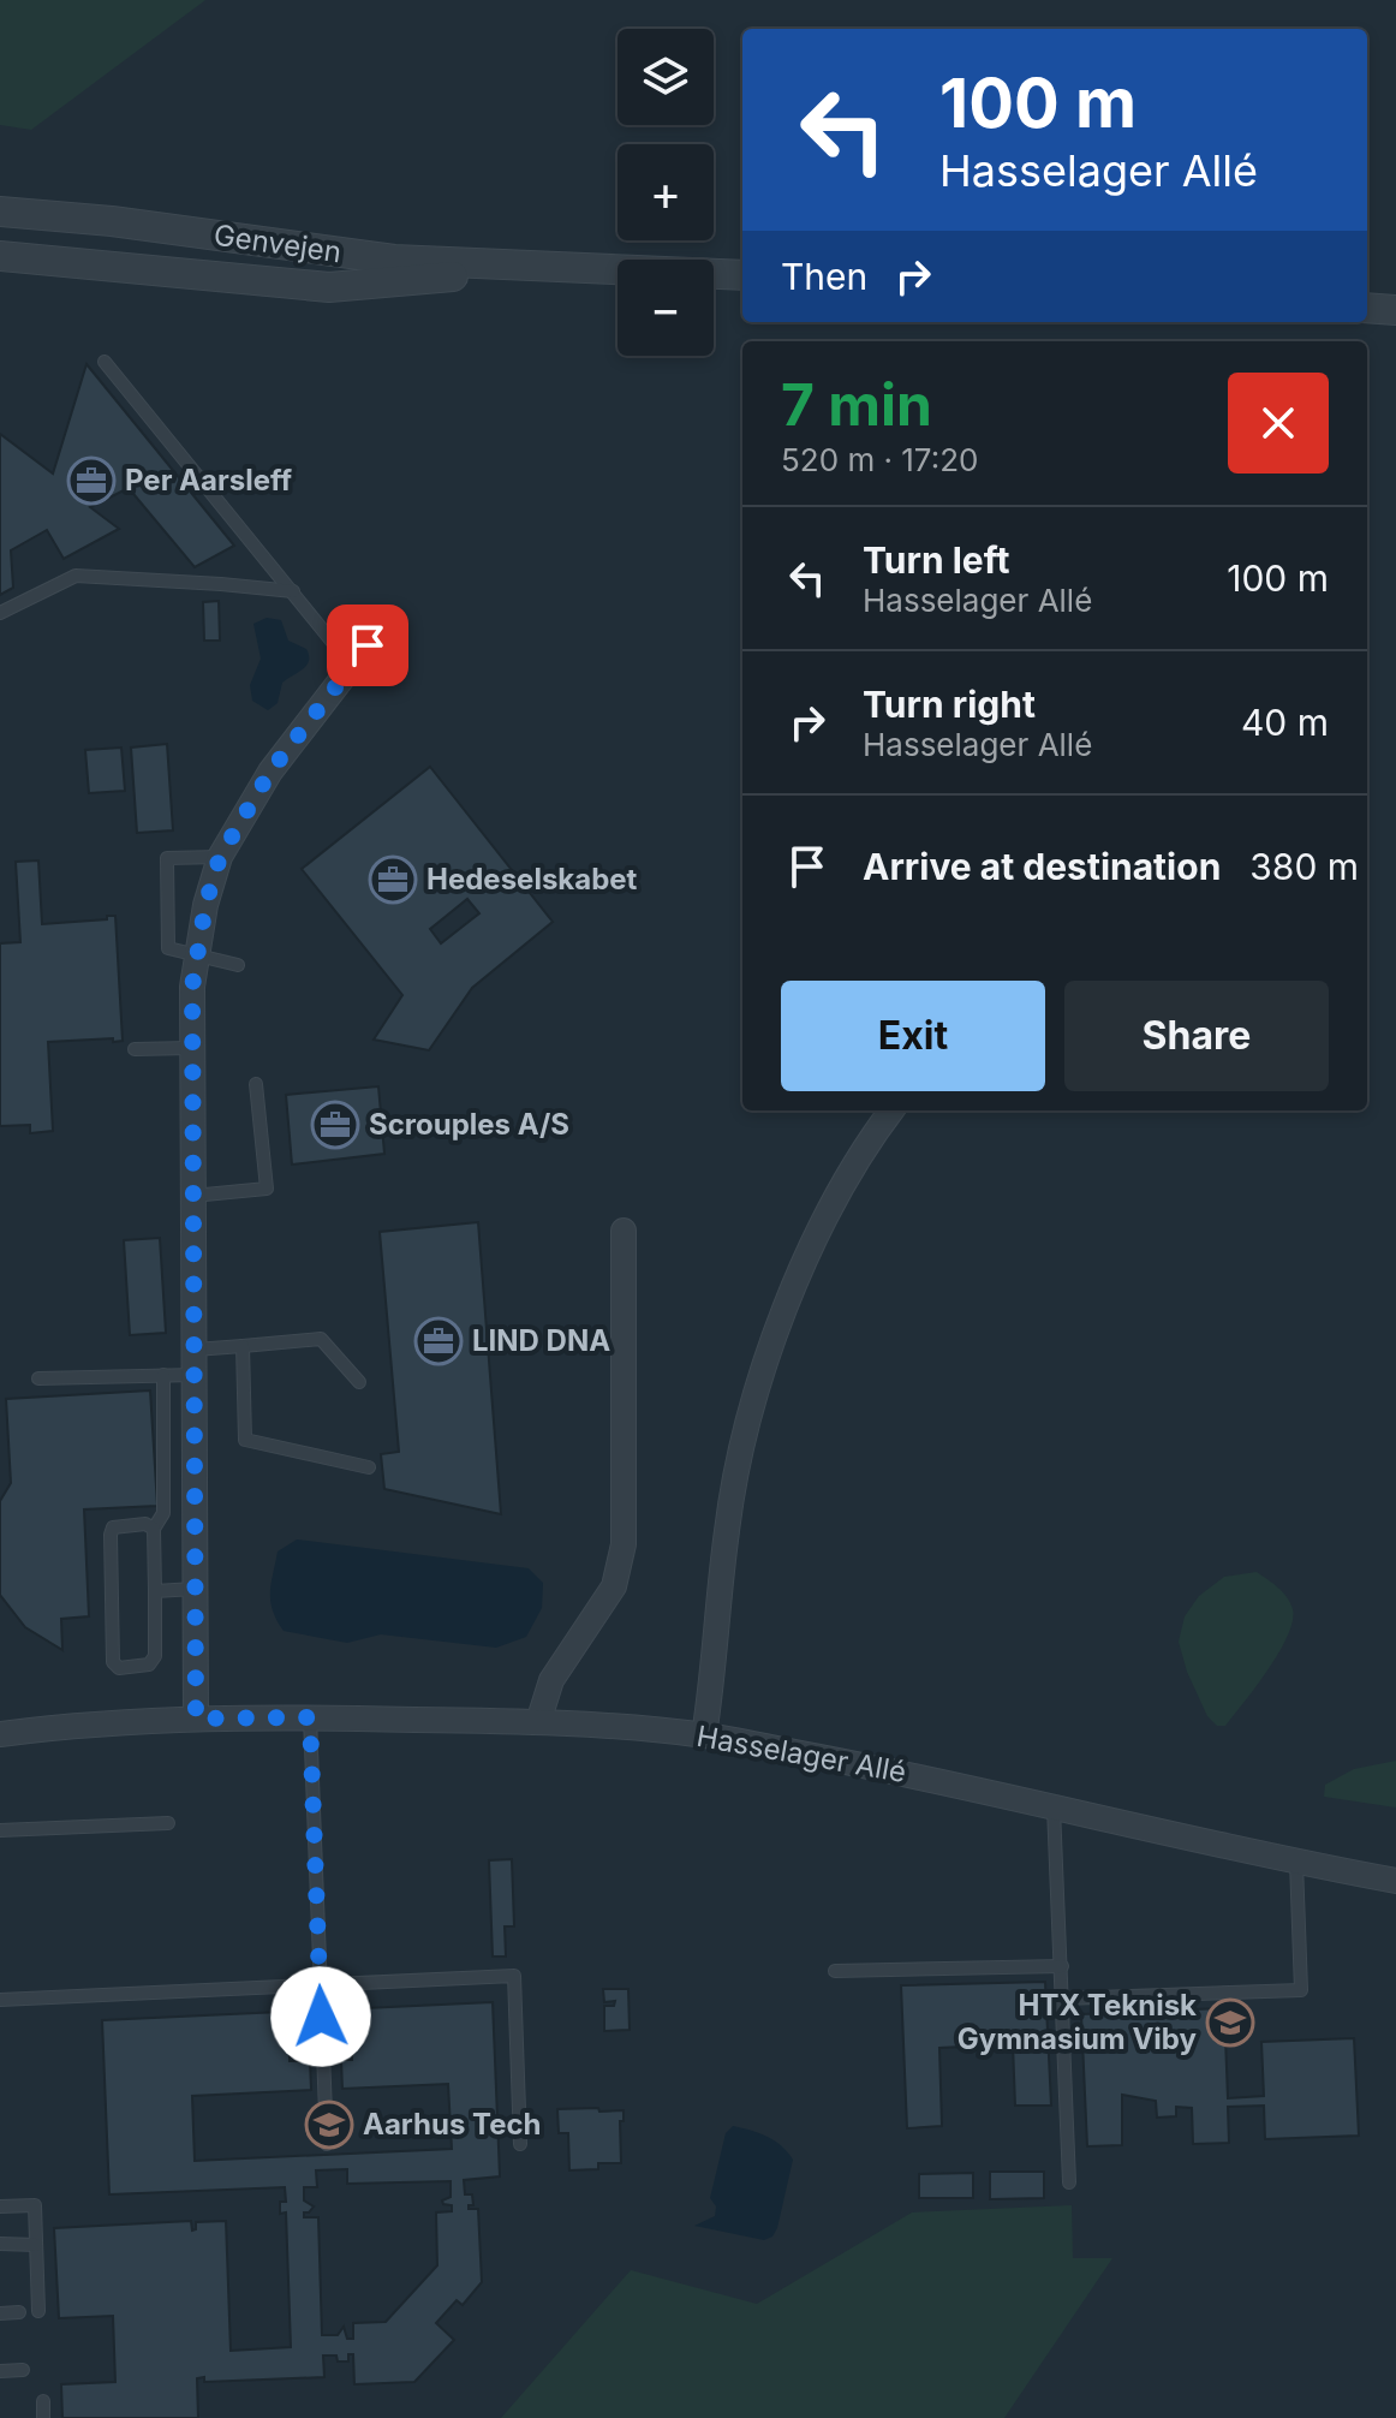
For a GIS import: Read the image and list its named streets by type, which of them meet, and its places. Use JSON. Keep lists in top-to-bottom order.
{
  "streets": {
    "street": ["Genvejen", "Hasselager Allé"]
  },
  "places": {
    "office": [
      "Per Aarsleff",
      "Hedeselskabet",
      "Scrouples A/S",
      "LIND DNA"
    ],
    "school or university": ["HTX Teknisk Gymnasium Viby", "Aarhus Tech"]
  },
  "page": {
    "map_buttons": ["+", "−"],
    "turn": ["100 m", "Hasselager Allé"],
    "then": "Then",
    "heading": ["7 min", "520 m · 17:20"],
    "list": [
      {
        "name": "Turn left",
        "note": "Hasselager Allé",
        "value": "100 m"
      },
      {
        "name": "Turn right",
        "note": "Hasselager Allé",
        "value": "40 m"
      },
      {
        "name": "Arrive at destination",
        "value": "380 m"
      }
    ],
    "buttons": ["Exit", "Share"]
  }
}
